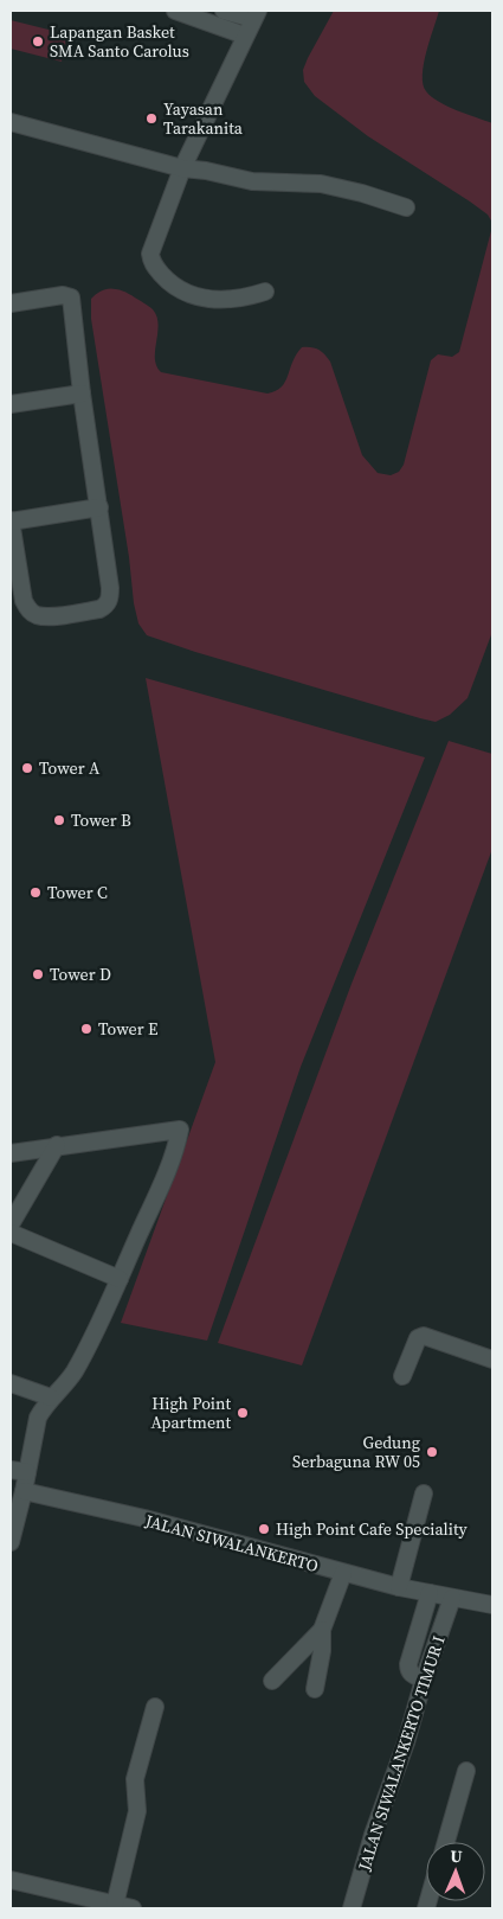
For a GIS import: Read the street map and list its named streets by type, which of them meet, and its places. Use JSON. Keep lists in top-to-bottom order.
{
  "streets": {
    "street": ["JALAN SIWALANKERTO", "JALAN SIWALANKERTO TIMUR I"]
  },
  "crossings": [
    ["JALAN SIWALANKERTO", "JALAN SIWALANKERTO TIMUR I"]
  ],
  "places": [
    "Lapangan Basket SMA Santo Carolus",
    "Yayasan Tarakanita",
    "Tower A",
    "Tower B",
    "Tower C",
    "Tower D",
    "Tower E",
    "High Point Apartment",
    "Gedung Serbaguna RW 05",
    "High Point Cafe Speciality"
  ],
  "north": "top"
}
